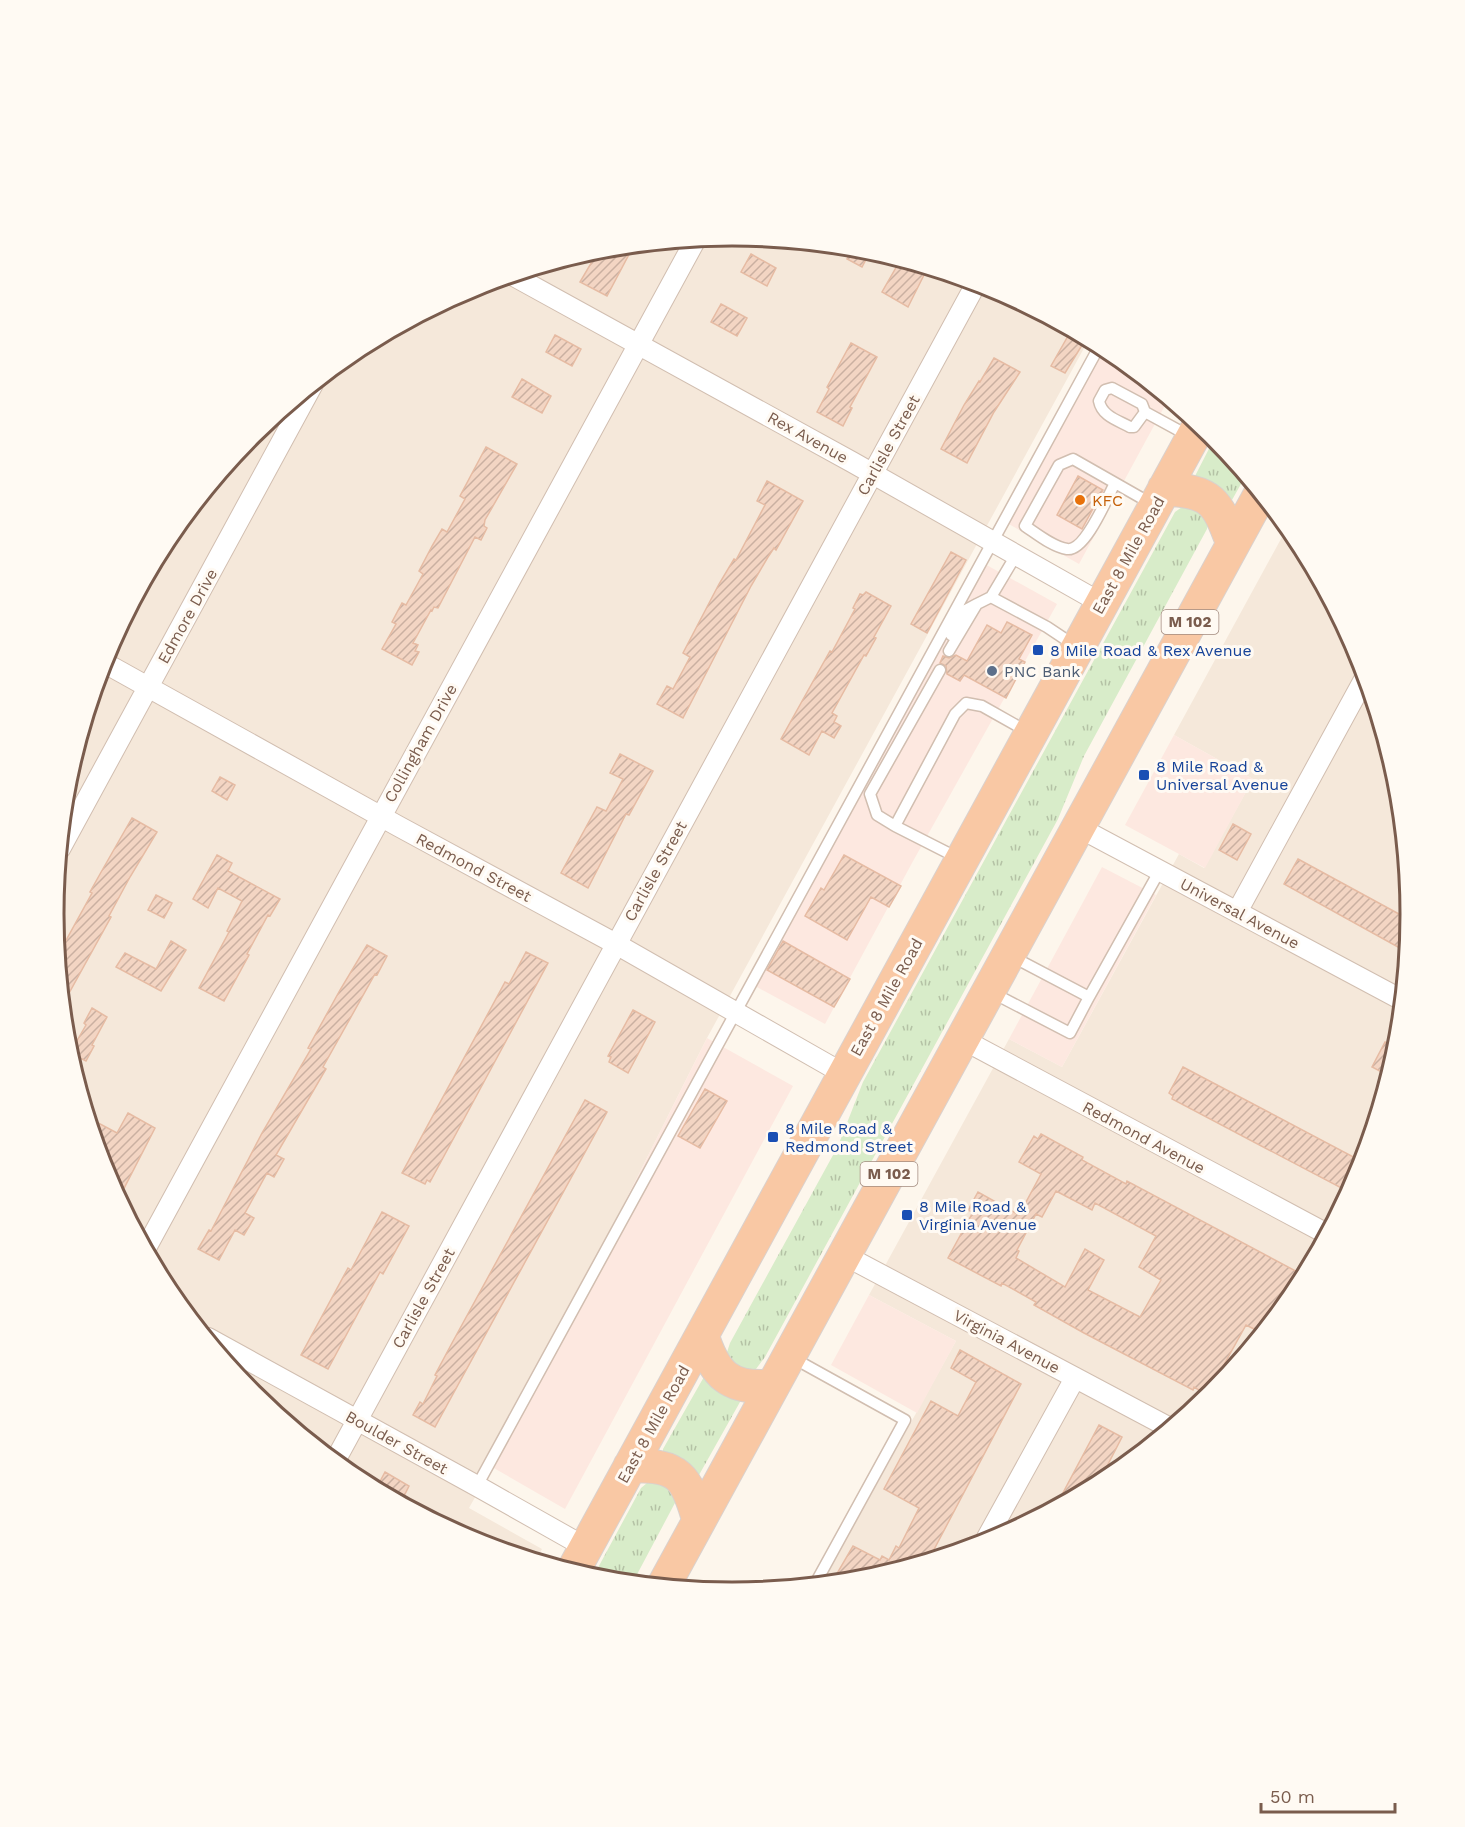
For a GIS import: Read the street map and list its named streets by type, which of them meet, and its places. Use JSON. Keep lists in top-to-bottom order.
{
  "streets": {
    "highway": ["East 8 Mile Road", "M 102"],
    "street": [
      "Rex Avenue",
      "Carlisle Street",
      "Edmore Drive",
      "Collingham Drive",
      "Redmond Street",
      "Universal Avenue",
      "Redmond Avenue",
      "Virginia Avenue",
      "Boulder Street"
    ]
  },
  "crossings": [
    ["Rex Avenue", "Carlisle Street"],
    ["Rex Avenue", "East 8 Mile Road"],
    ["Rex Avenue", "Collingham Drive"],
    ["Carlisle Street", "Redmond Street"],
    ["Carlisle Street", "Boulder Street"],
    ["East 8 Mile Road", "Redmond Street"],
    ["East 8 Mile Road", "Boulder Street"],
    ["Edmore Drive", "Redmond Street"],
    ["M 102", "Universal Avenue"],
    ["M 102", "Redmond Avenue"],
    ["M 102", "Virginia Avenue"],
    ["Collingham Drive", "Redmond Street"]
  ],
  "places": {
    "other": ["KFC", "PNC Bank"],
    "transit": [
      "8 Mile Road & Rex Avenue",
      "8 Mile Road & Universal Avenue",
      "8 Mile Road & Redmond Street",
      "8 Mile Road & Virginia Avenue"
    ]
  },
  "scale_bar": "50 m"
}
